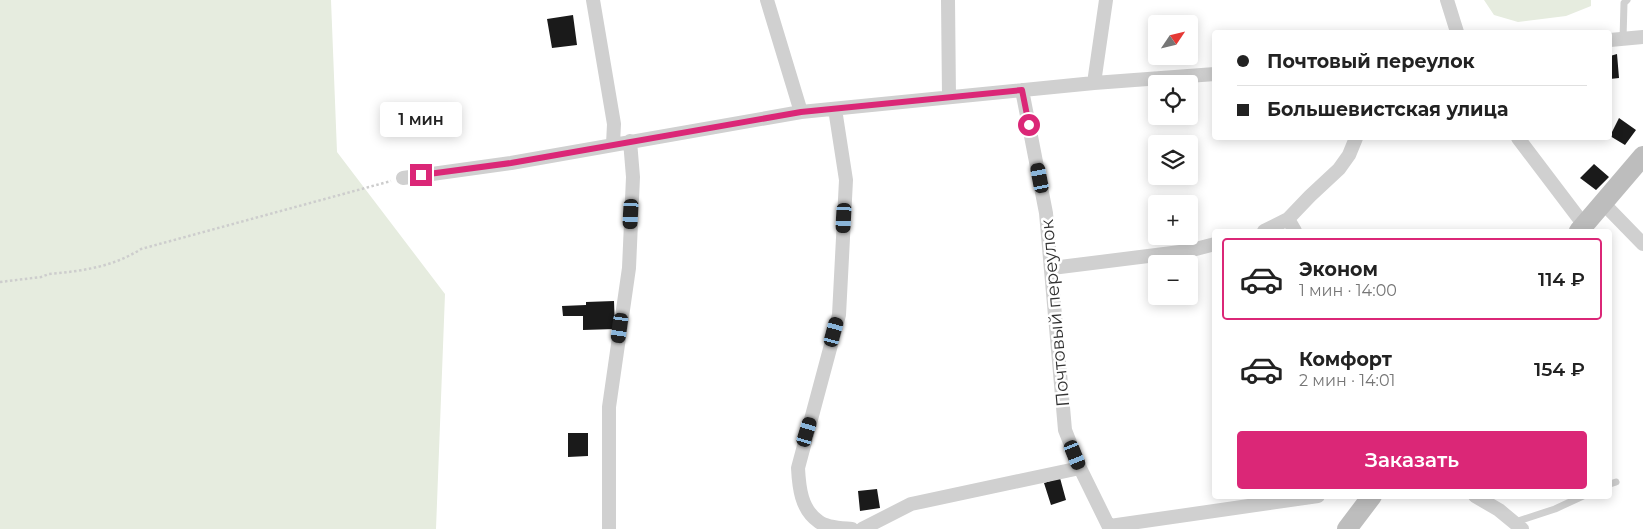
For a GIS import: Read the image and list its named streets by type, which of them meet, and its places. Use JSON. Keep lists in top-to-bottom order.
{
  "streets": {
    "street": ["Почтовый переулок"]
  },
  "north": "top right",
  "page": {
    "map_buttons": ["+", "−"],
    "banner": ["Почтовый переулок", "Большевистская улица"],
    "bubble": "1 мин",
    "list": [
      {
        "name": "Эконом",
        "note": "1 мин · 14:00",
        "value": "114 ₽"
      },
      {
        "name": "Комфорт",
        "note": "2 мин · 14:01",
        "value": "154 ₽"
      }
    ],
    "buttons": "Заказать"
  }
}
